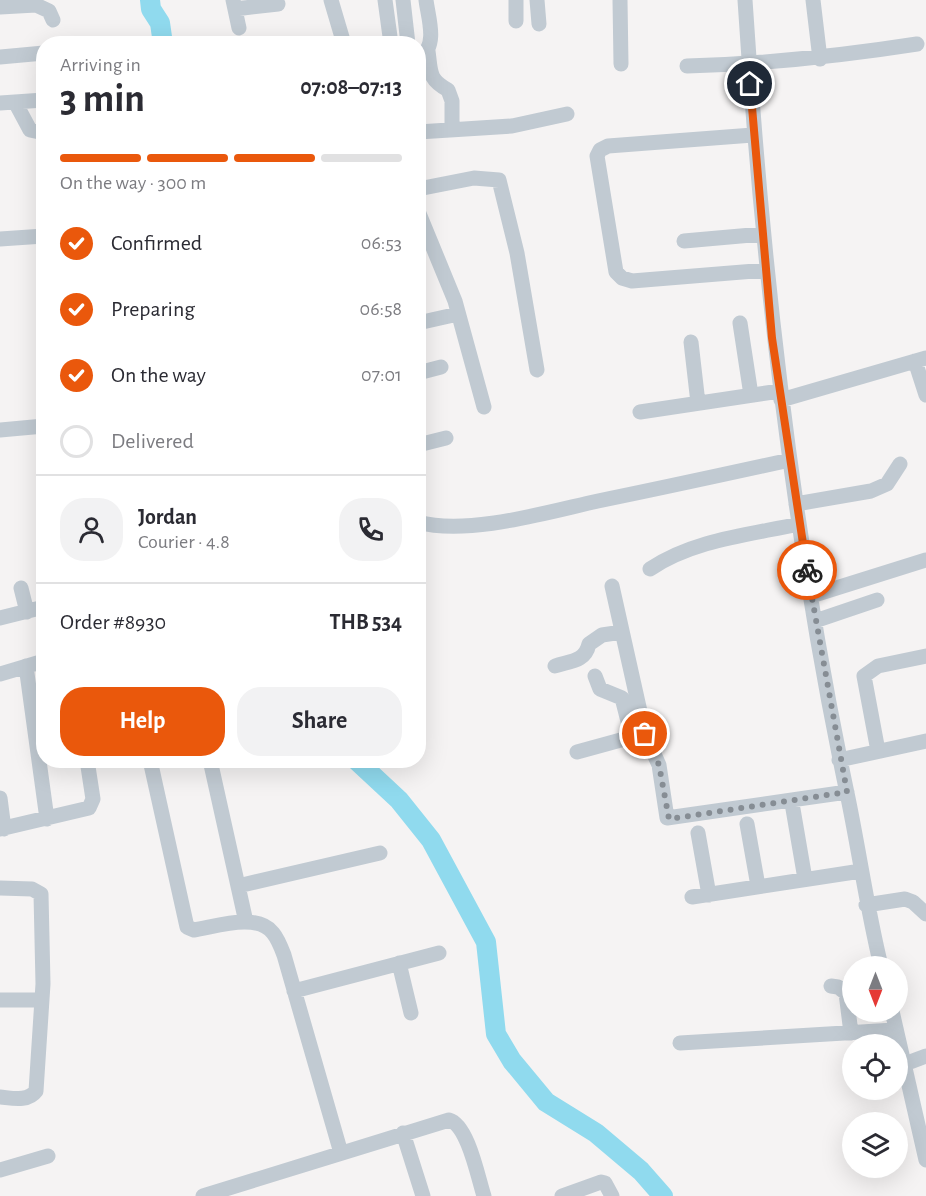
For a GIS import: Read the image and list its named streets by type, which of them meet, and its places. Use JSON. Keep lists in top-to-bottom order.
{
  "north": "bottom",
  "page": {
    "heading": ["3 min", "Arriving in", "07:08–07:13"],
    "panel": [
      "Jordan",
      "Courier · 4.8",
      "Order #8930",
      "THB 534"
    ],
    "bar": "On the way · 300 m",
    "list": [
      ["Confirmed", "06:53"],
      ["Preparing", "06:58"],
      ["On the way", "07:01"],
      "Delivered"
    ],
    "buttons": ["Help", "Share"]
  }
}
